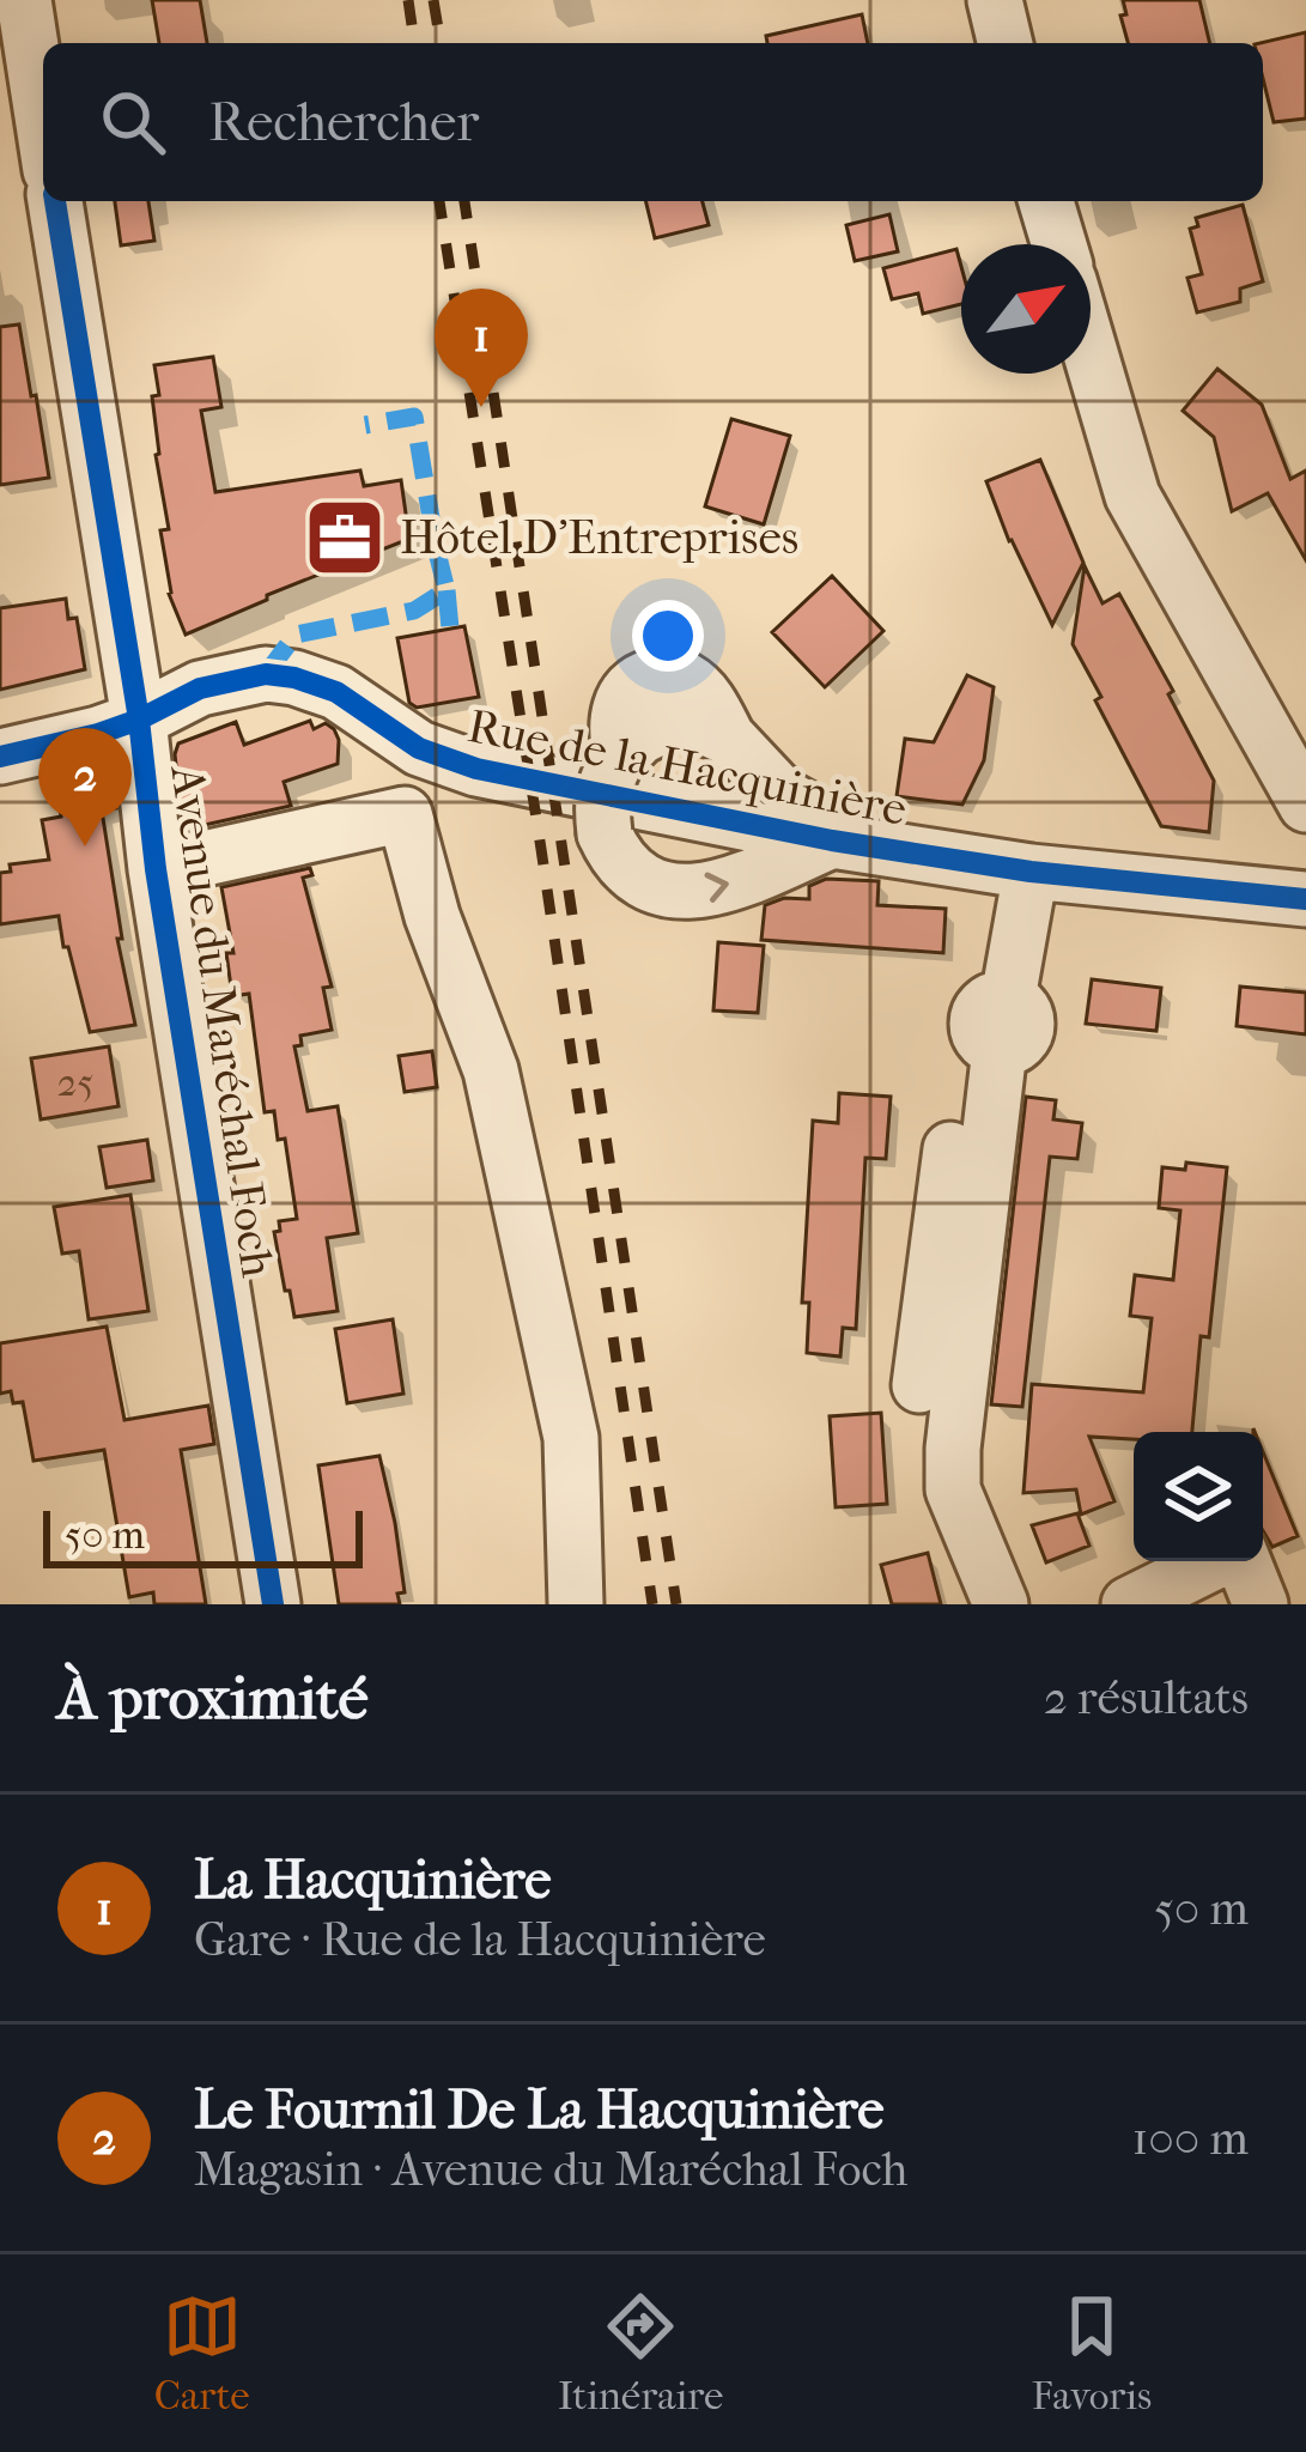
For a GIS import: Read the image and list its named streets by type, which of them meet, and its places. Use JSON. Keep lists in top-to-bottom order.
{
  "streets": {
    "street": ["Rue de la Hacquinière", "Avenue du Maréchal Foch"]
  },
  "crossings": [
    ["Rue de la Hacquinière", "Avenue du Maréchal Foch"]
  ],
  "places": {
    "office": ["Hôtel D’Entreprises"]
  },
  "house_numbers": ["25"],
  "scale_bar": "50 m",
  "north": "top right",
  "page": {
    "search": "Rechercher",
    "pins": ["1", "2"],
    "scale": "50 m",
    "heading": ["À proximité", "2 résultats"],
    "list": [
      {
        "mark": "1",
        "name": "La Hacquinière",
        "note": "Gare · Rue de la Hacquinière",
        "value": "50 m"
      },
      {
        "mark": "2",
        "name": "Le Fournil De La Hacquinière",
        "note": "Magasin · Avenue du Maréchal Foch",
        "value": "100 m"
      }
    ],
    "nav": ["Carte", "Itinéraire", "Favoris"]
  }
}
